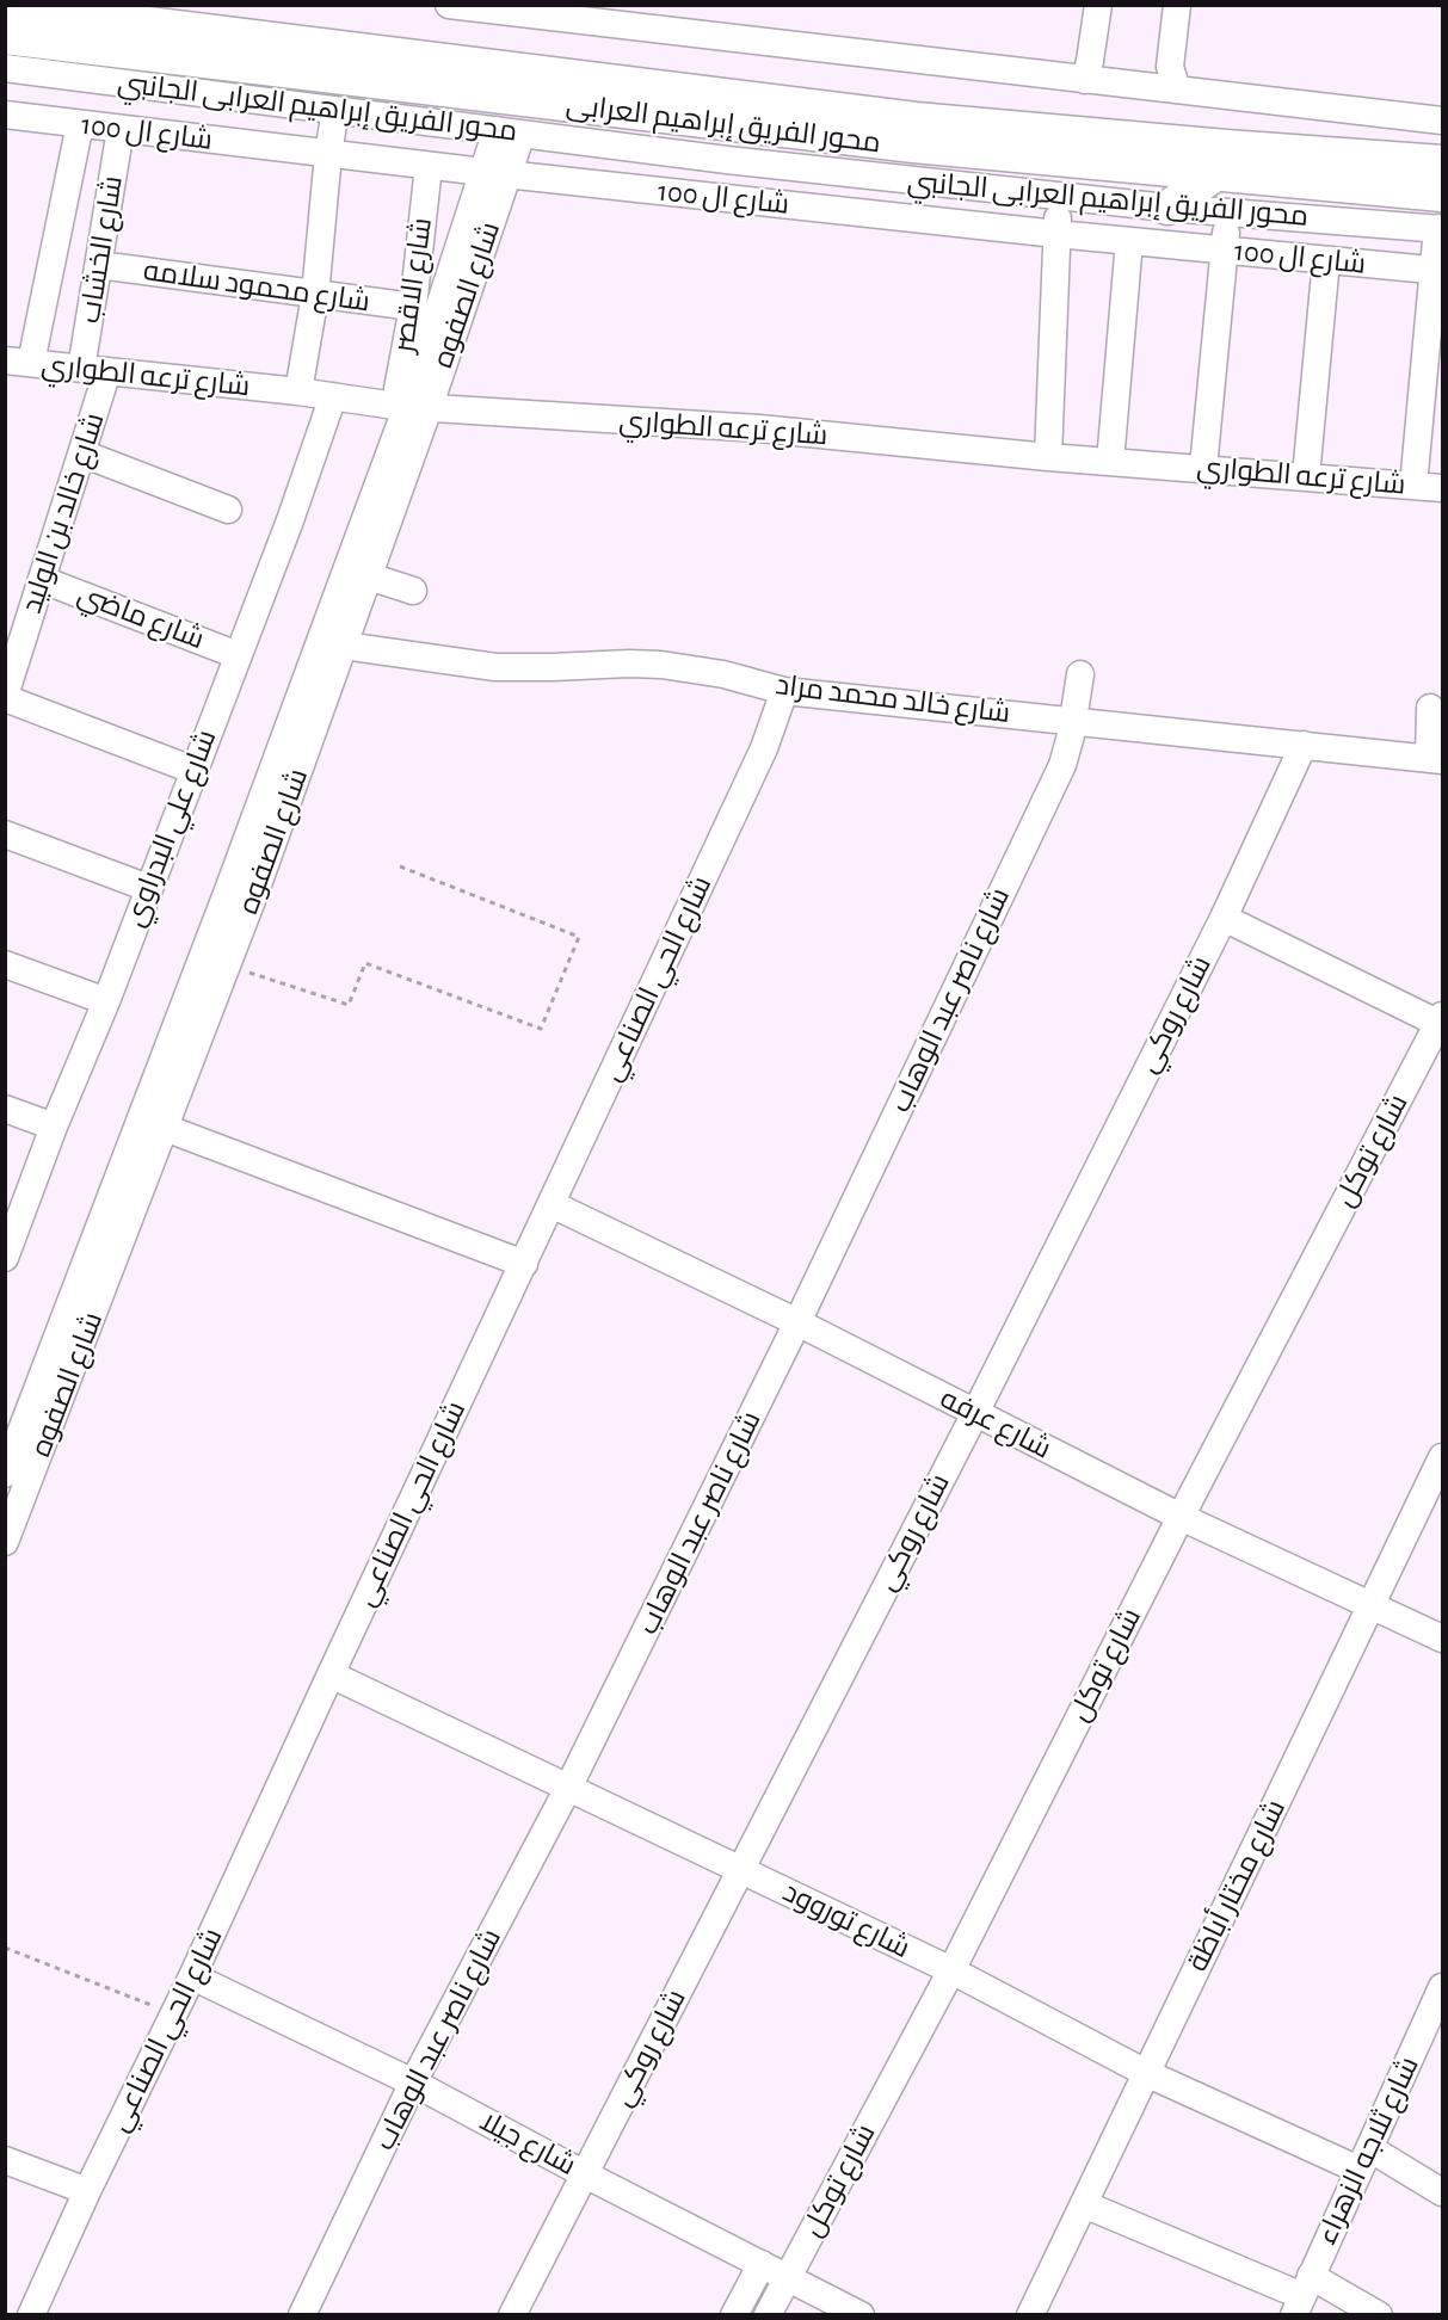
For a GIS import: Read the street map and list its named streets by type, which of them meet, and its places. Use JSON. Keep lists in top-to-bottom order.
{
  "streets": {
    "main road": ["محور الفريق إبراهيم العرابى"],
    "street": [
      "محور الفريق إبراهيم العرابى الجانبي",
      "شارع ال 100",
      "شارع الخشاب",
      "شارع الاقصر",
      "شارع محمود سلامه",
      "شارع الصفوه",
      "شارع ترعه الطواري",
      "شارع خالد بن الوليد",
      "شارع ماضي",
      "شارع خالد محمد مراد",
      "شارع علي البدراوي",
      "شارع الحي الصناعي",
      "شارع ناصر عبد الوهاب",
      "شارع روكي",
      "شارع توكل",
      "شارع عرفه",
      "شارع مختار أباظة",
      "شارع توروود",
      "شارع جيلا",
      "شارع ثلاجه الزهراء"
    ]
  },
  "crossings": [
    ["محور الفريق إبراهيم العرابى الجانبي", "شارع الصفوه"],
    ["شارع ال 100", "شارع الخشاب"],
    ["شارع ال 100", "شارع الاقصر"],
    ["شارع ال 100", "شارع الصفوه"],
    ["شارع الخشاب", "شارع محمود سلامه"],
    ["شارع الخشاب", "شارع ترعه الطواري"],
    ["شارع الخشاب", "شارع خالد بن الوليد"],
    ["شارع الاقصر", "شارع محمود سلامه"],
    ["شارع الاقصر", "شارع الصفوه"],
    ["شارع الاقصر", "شارع ترعه الطواري"],
    ["شارع الصفوه", "شارع ترعه الطواري"],
    ["شارع الصفوه", "شارع خالد محمد مراد"],
    ["شارع ترعه الطواري", "شارع خالد بن الوليد"],
    ["شارع ترعه الطواري", "شارع علي البدراوي"],
    ["شارع خالد بن الوليد", "شارع ماضي"],
    ["شارع ماضي", "شارع علي البدراوي"],
    ["شارع خالد محمد مراد", "شارع الحي الصناعي"],
    ["شارع خالد محمد مراد", "شارع ناصر عبد الوهاب"],
    ["شارع خالد محمد مراد", "شارع روكي"],
    ["شارع الحي الصناعي", "شارع عرفه"],
    ["شارع الحي الصناعي", "شارع توروود"],
    ["شارع الحي الصناعي", "شارع جيلا"],
    ["شارع ناصر عبد الوهاب", "شارع عرفه"],
    ["شارع ناصر عبد الوهاب", "شارع توروود"],
    ["شارع ناصر عبد الوهاب", "شارع جيلا"],
    ["شارع روكي", "شارع عرفه"],
    ["شارع روكي", "شارع توروود"],
    ["شارع روكي", "شارع جيلا"],
    ["شارع توكل", "شارع عرفه"],
    ["شارع توكل", "شارع توروود"],
    ["شارع توكل", "شارع جيلا"],
    ["شارع عرفه", "شارع مختار أباظة"],
    ["شارع مختار أباظة", "شارع توروود"],
    ["شارع توروود", "شارع ثلاجه الزهراء"]
  ]
}
